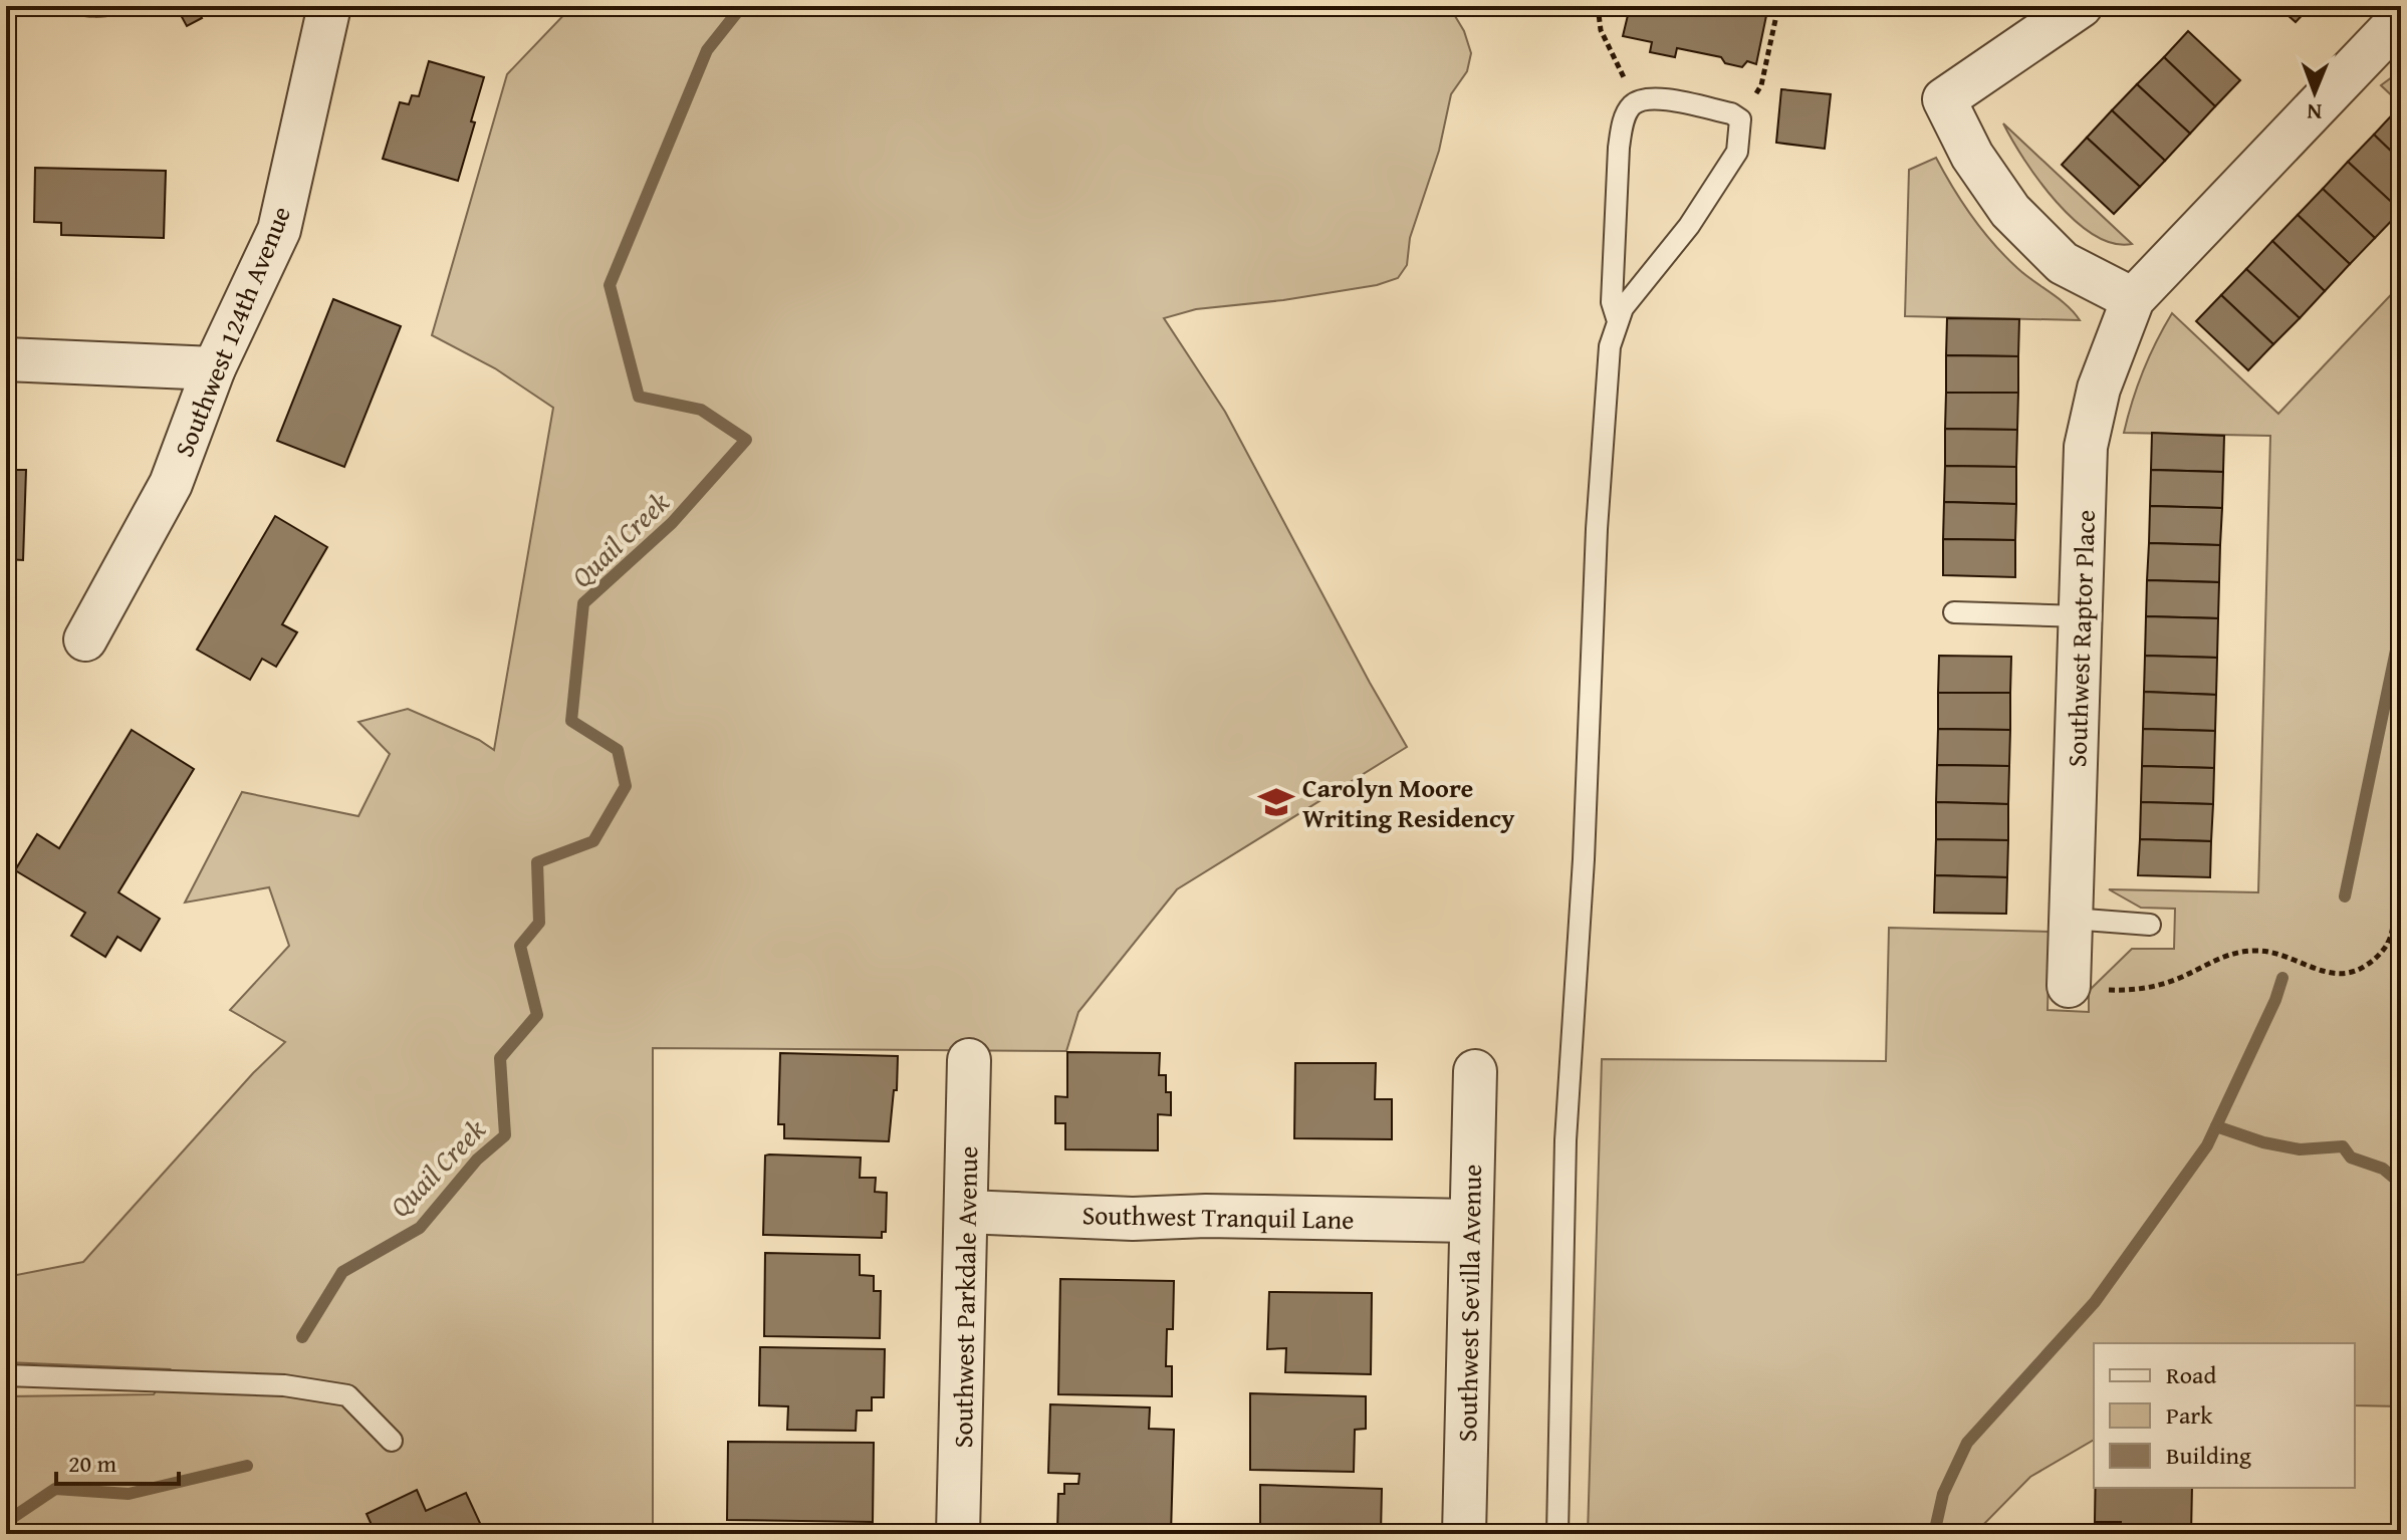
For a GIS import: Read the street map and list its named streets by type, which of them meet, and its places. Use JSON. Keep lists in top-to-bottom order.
{
  "streets": {
    "street": [
      "Southwest 124th Avenue",
      "Southwest Raptor Place",
      "Southwest Tranquil Lane",
      "Southwest Parkdale Avenue",
      "Southwest Sevilla Avenue"
    ]
  },
  "crossings": [
    ["Southwest Tranquil Lane", "Southwest Parkdale Avenue"],
    ["Southwest Tranquil Lane", "Southwest Sevilla Avenue"]
  ],
  "water": ["Quail Creek"],
  "places": {
    "school or university": ["Carolyn Moore Writing Residency"]
  },
  "legend": ["Road", "Park", "Building"],
  "scale_bar": "20 m",
  "north": "bottom"
}
